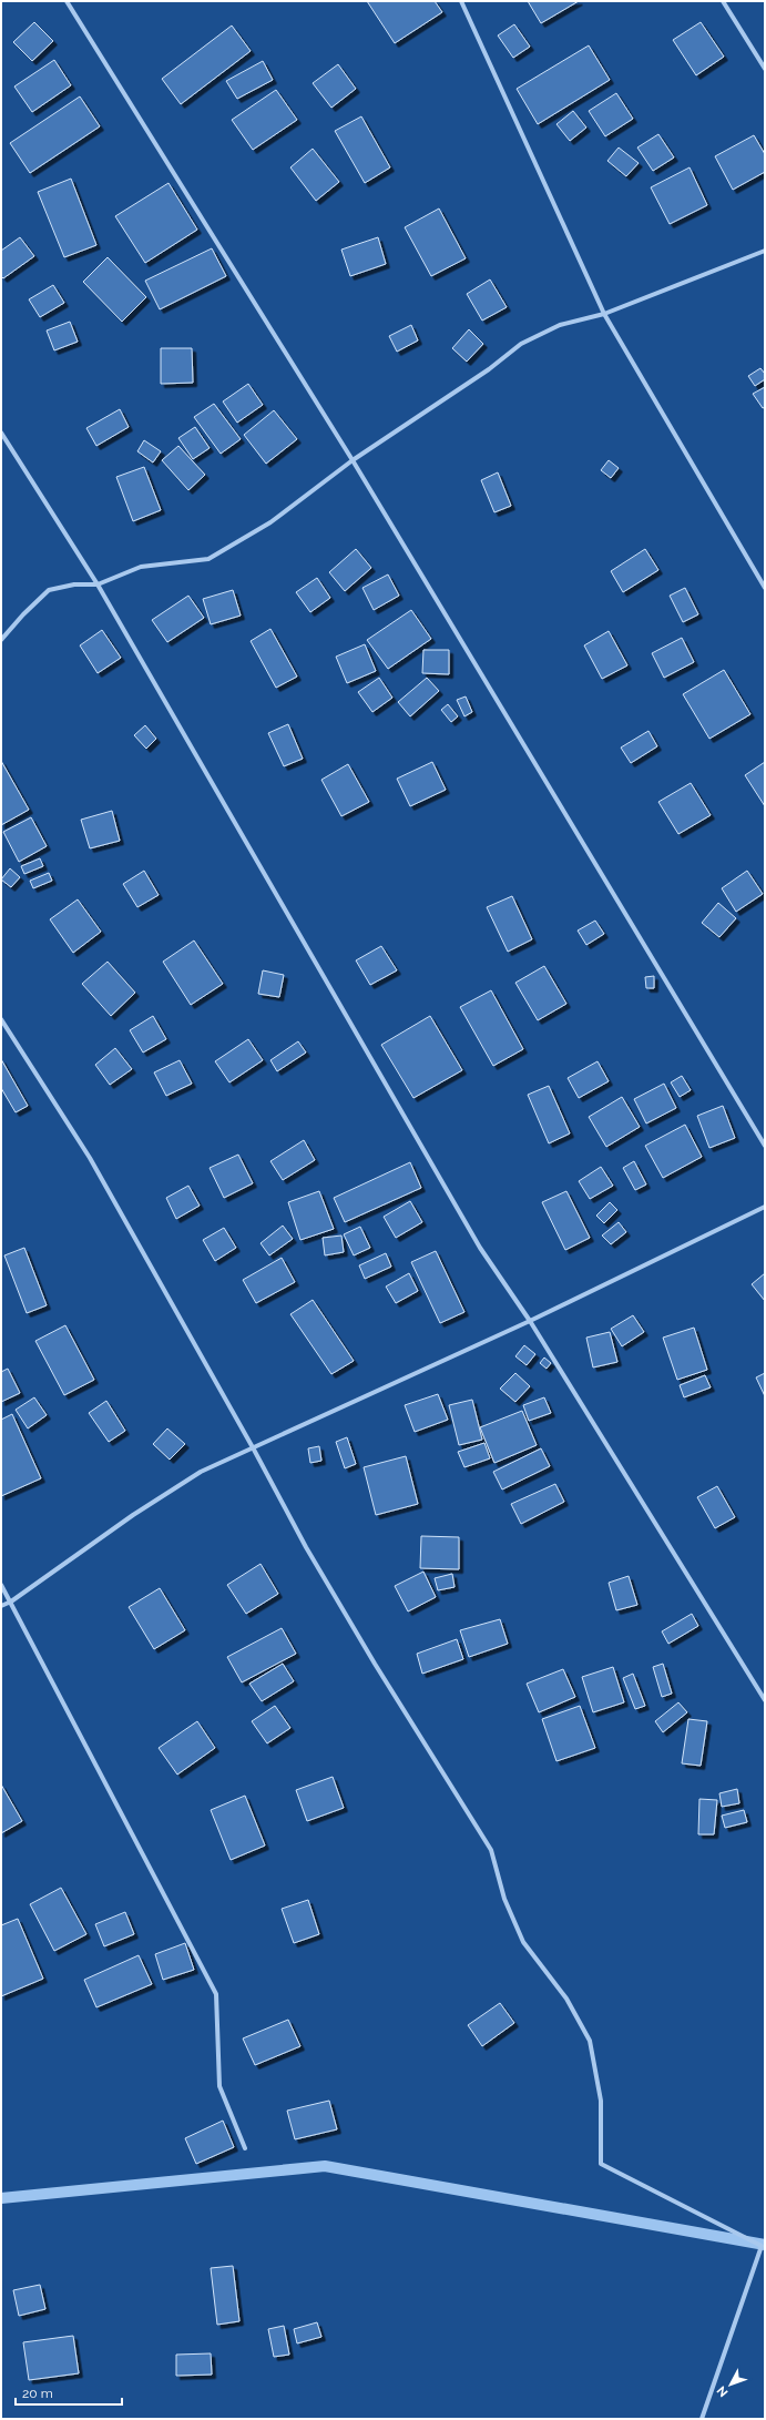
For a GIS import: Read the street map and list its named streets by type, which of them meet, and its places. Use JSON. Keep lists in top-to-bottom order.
{
  "scale_bar": "20 m",
  "north": "bottom left"
}
